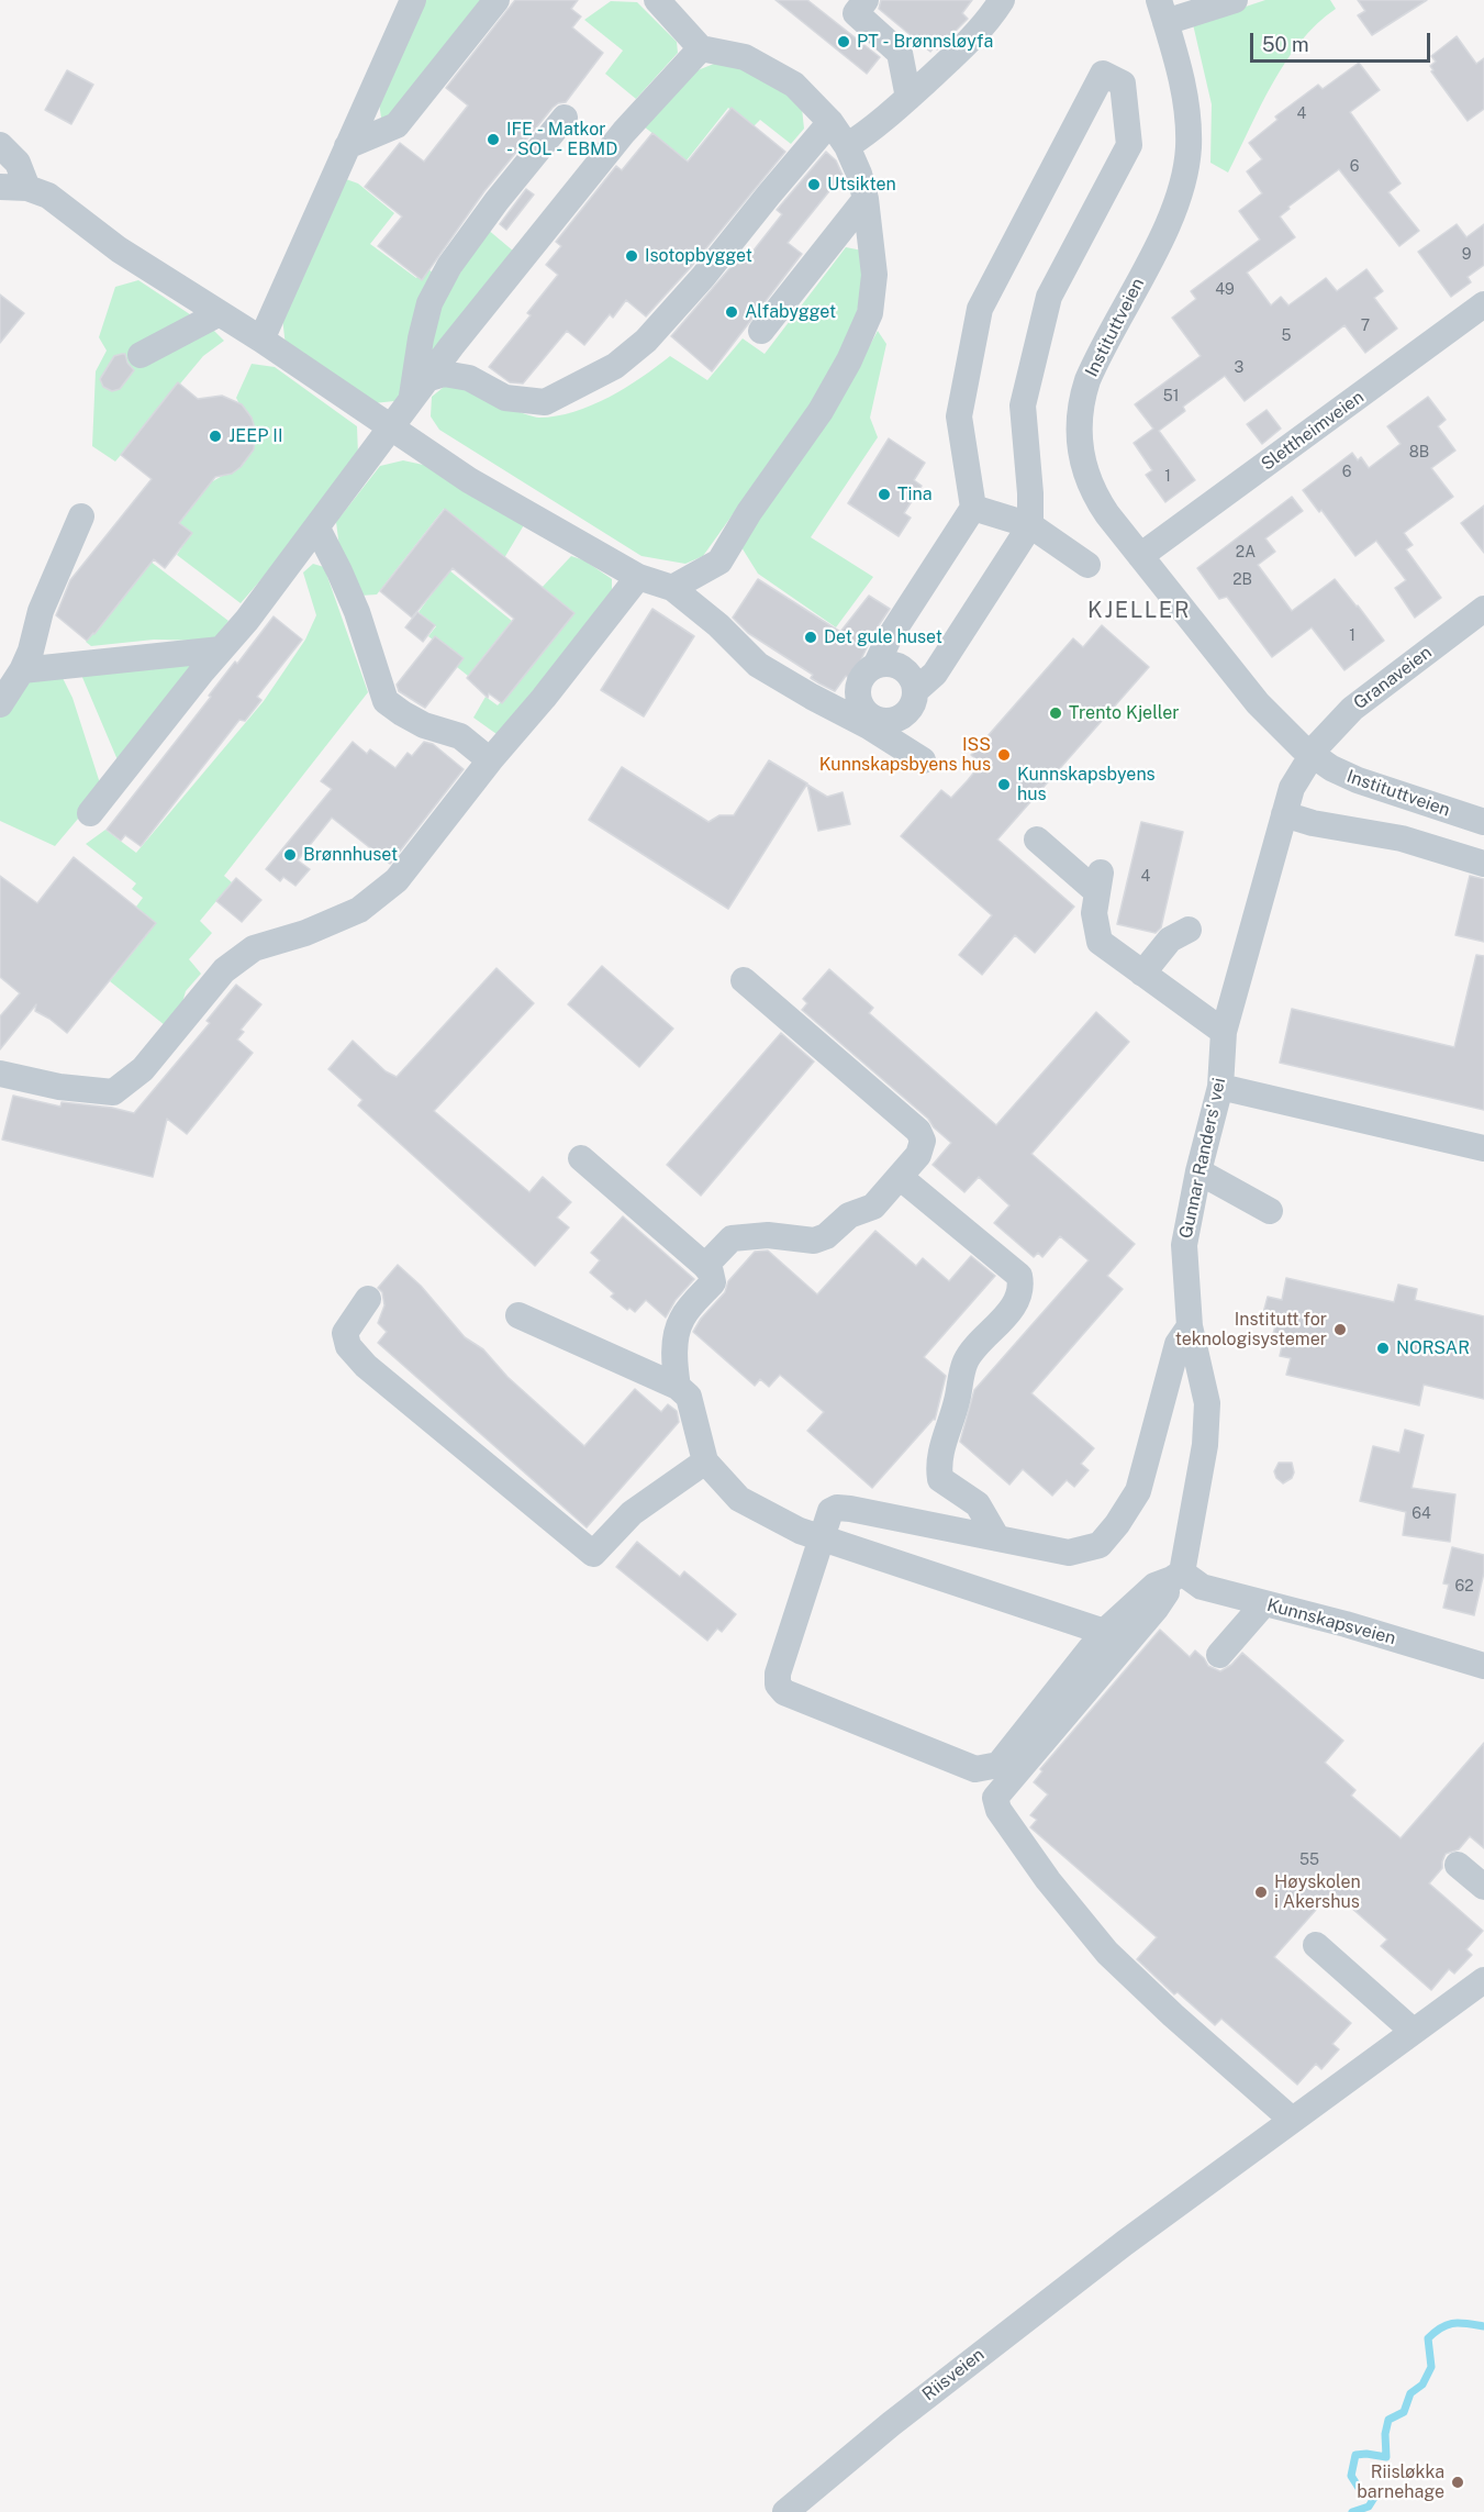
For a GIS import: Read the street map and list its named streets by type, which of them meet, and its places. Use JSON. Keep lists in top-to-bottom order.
{
  "streets": {
    "street": [
      "Instituttveien",
      "Slettheimveien",
      "Granaveien",
      "Gunnar Randers' vei",
      "Kunnskapsveien",
      "Riisveien"
    ]
  },
  "crossings": [
    ["Instituttveien", "Slettheimveien"],
    ["Instituttveien", "Granaveien"],
    ["Instituttveien", "Gunnar Randers' vei"],
    ["Granaveien", "Gunnar Randers' vei"],
    ["Gunnar Randers' vei", "Kunnskapsveien"],
    ["Gunnar Randers' vei", "Riisveien"]
  ],
  "districts": ["KJELLER"],
  "places": [
    "PT - Brønnsløyfa",
    "IFE - Matkor - SOL - EBMD",
    "Utsikten",
    "Isotopbygget",
    "Alfabygget",
    "JEEP II",
    "Tina",
    "Det gule huset",
    "Trento Kjeller",
    "ISS Kunnskapsbyens hus",
    "Kunnskapsbyens hus",
    "Brønnhuset",
    "Institutt for teknologisystemer",
    "NORSAR",
    "Høyskolen i Akershus",
    "Riisløkka barnehage"
  ],
  "house_numbers": [
    "4",
    "6",
    "9",
    "49",
    "7",
    "5",
    "3",
    "51",
    "8B",
    "6",
    "1",
    "2A",
    "2B",
    "1",
    "4",
    "64",
    "62",
    "55"
  ],
  "scale_bar": "50 m"
}
